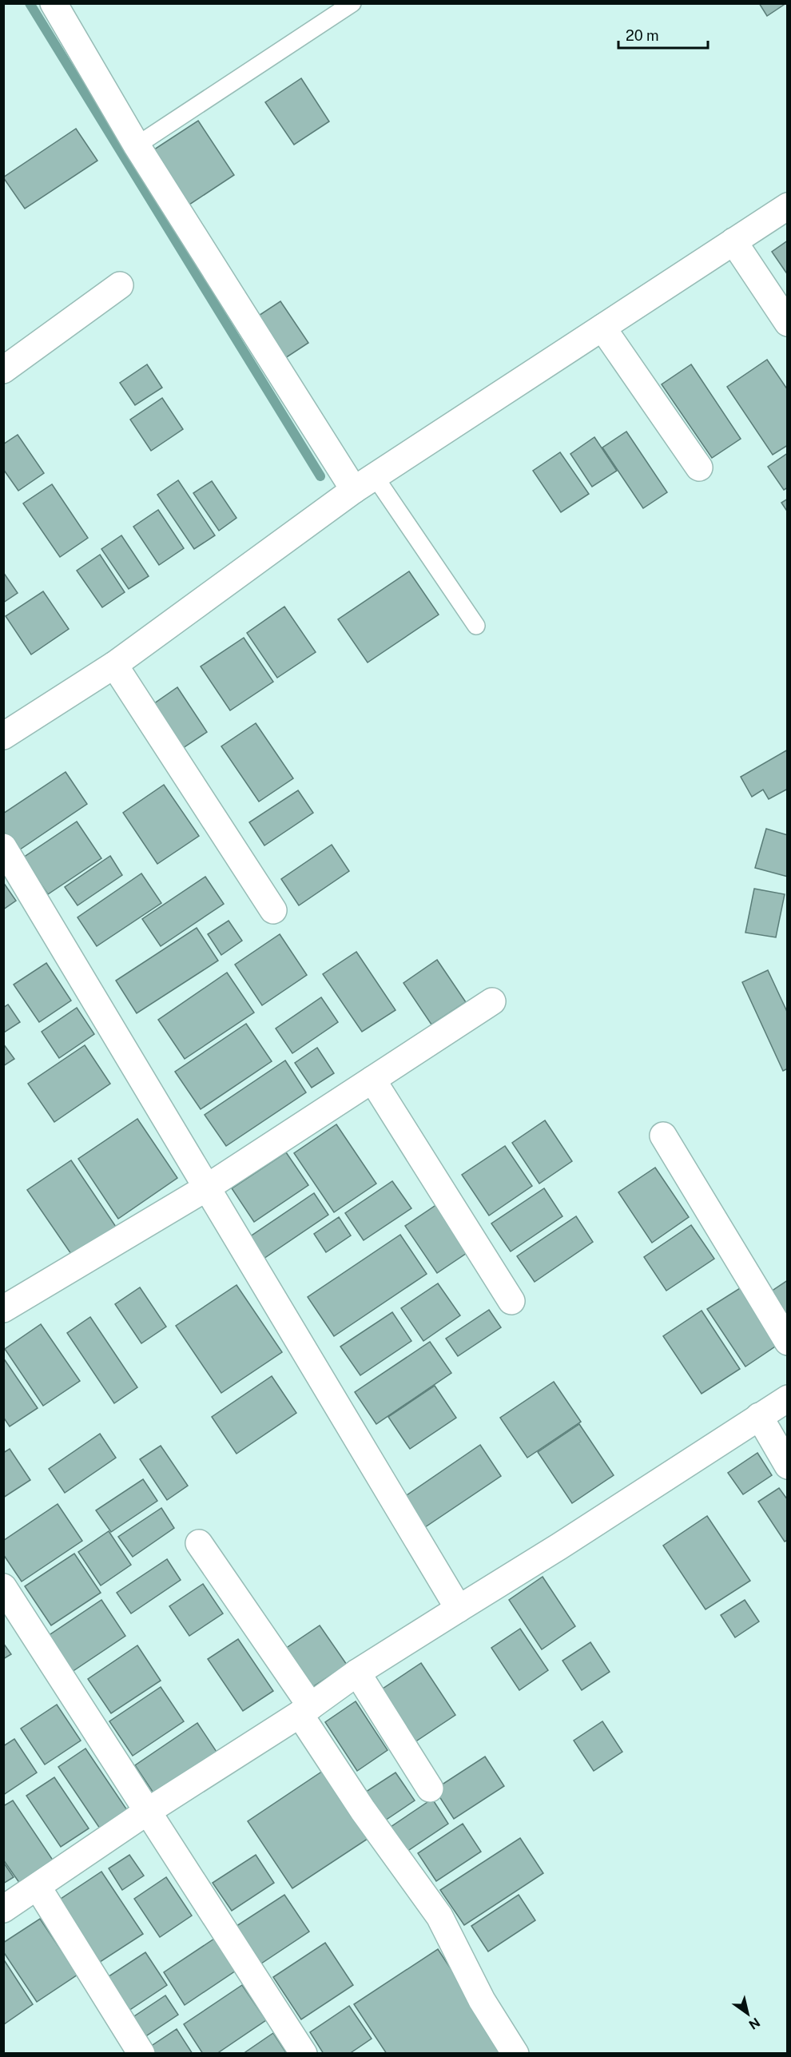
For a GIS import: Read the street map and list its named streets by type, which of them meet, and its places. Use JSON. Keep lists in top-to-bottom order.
{
  "scale_bar": "20 m",
  "north": "bottom right"
}
